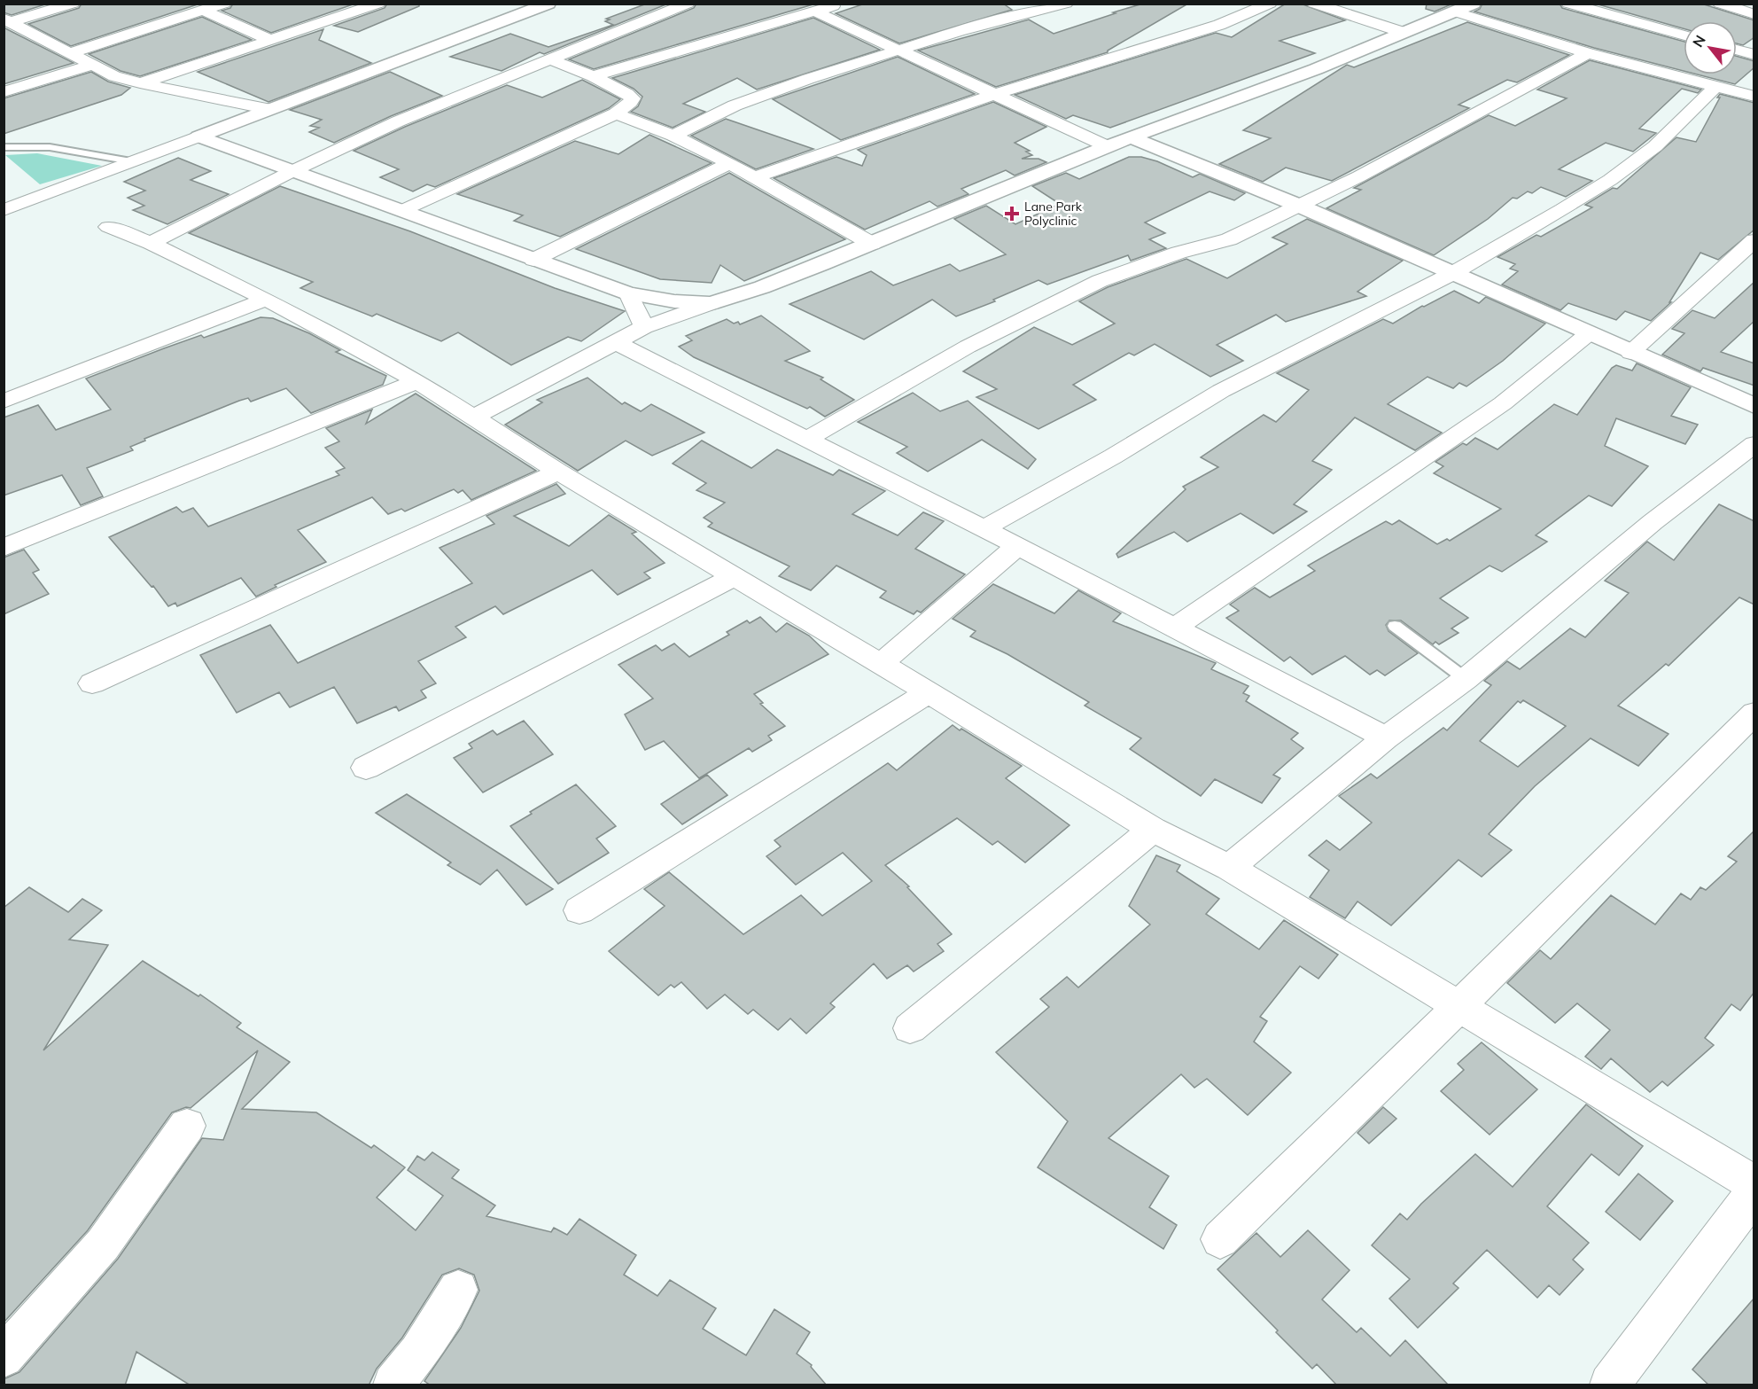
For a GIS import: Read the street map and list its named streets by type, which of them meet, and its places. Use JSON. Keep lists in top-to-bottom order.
{
  "places": {
    "health": ["Lane Park Polyclinic"]
  },
  "north": "top left"
}
